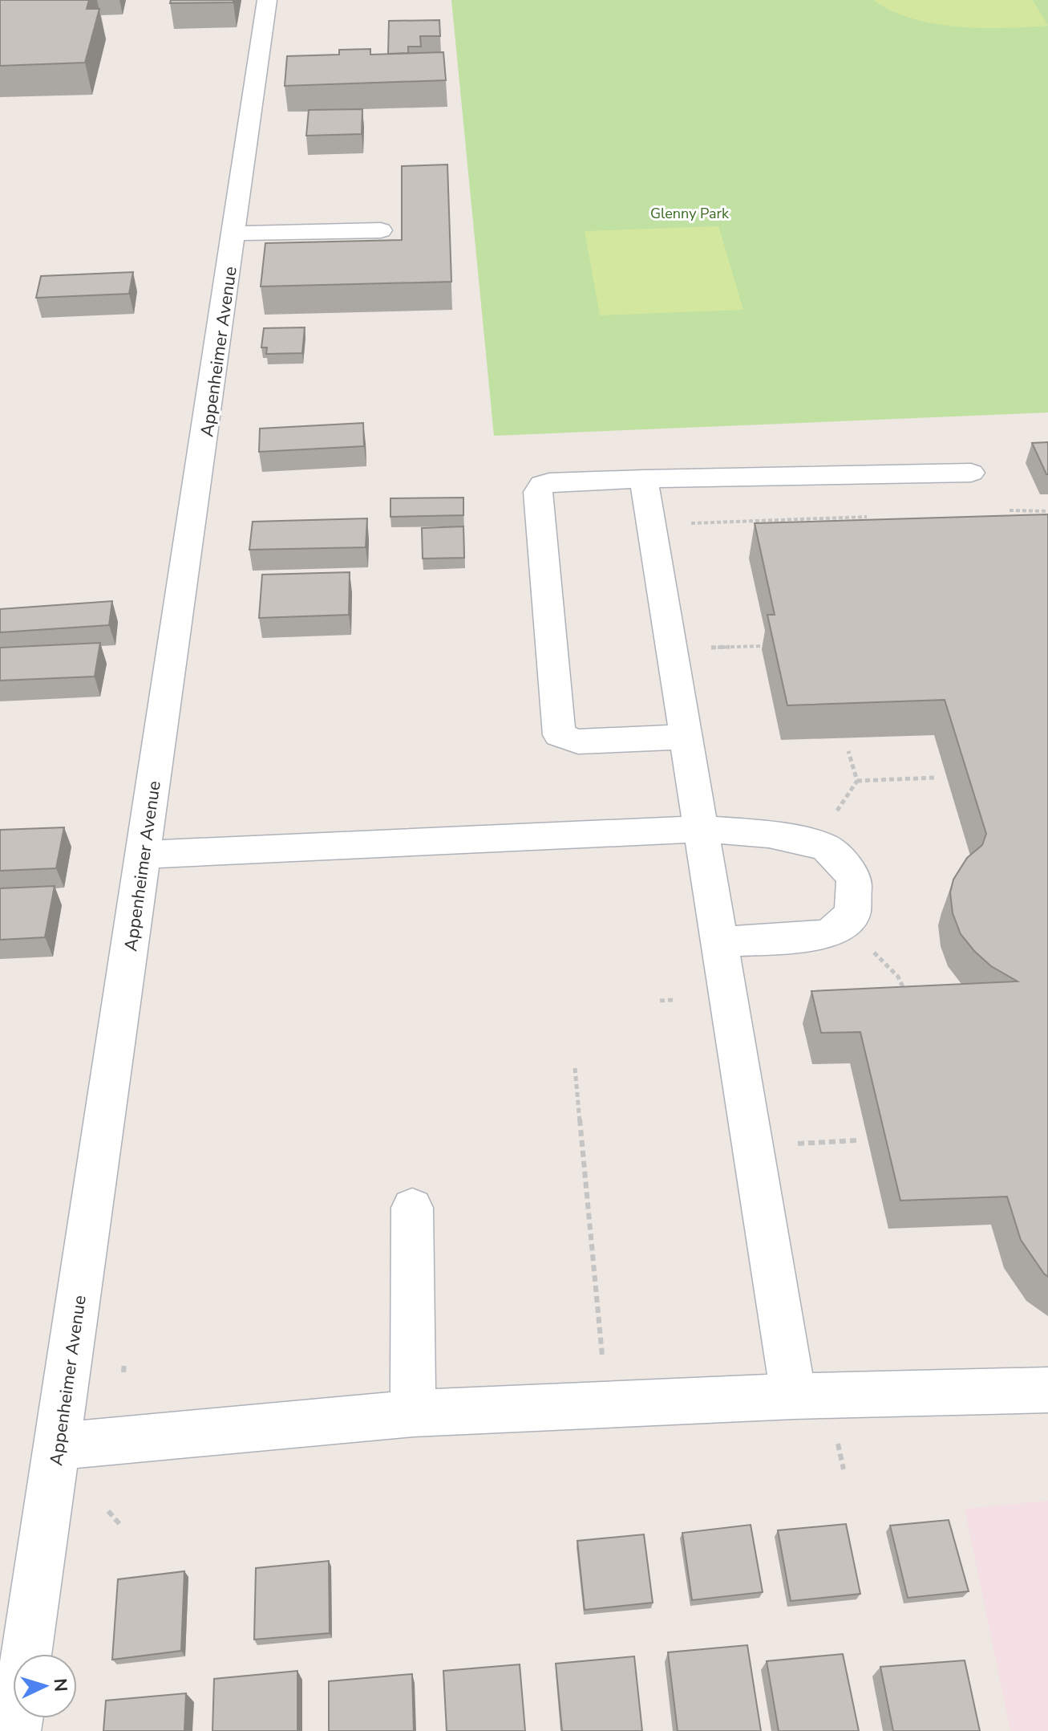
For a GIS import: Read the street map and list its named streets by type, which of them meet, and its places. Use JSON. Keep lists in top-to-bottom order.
{
  "streets": {
    "street": ["Appenheimer Avenue"]
  },
  "parks": ["Glenny Park"],
  "north": "right"
}
